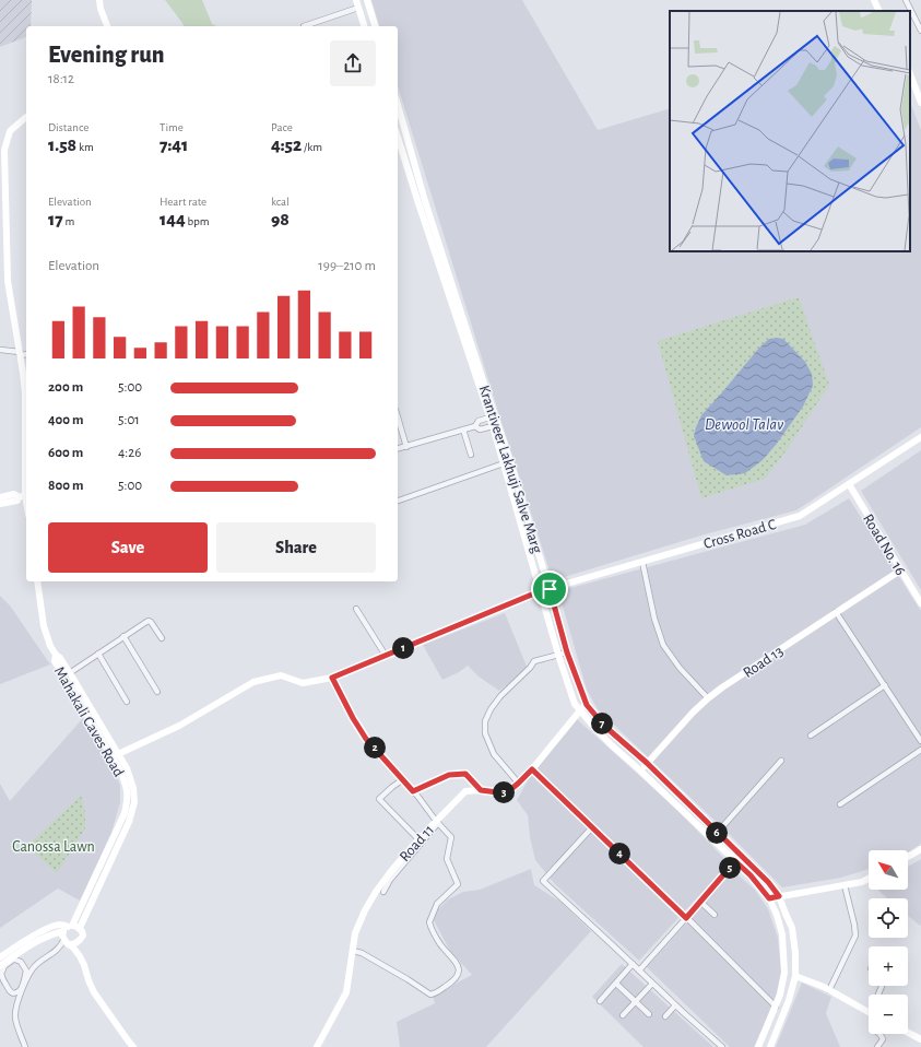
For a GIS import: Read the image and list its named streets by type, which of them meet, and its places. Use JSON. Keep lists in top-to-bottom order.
{
  "streets": {
    "main road": [
      "Krantiveer Lakhuji Salve Marg",
      "Cross Road C",
      "Road No. 16",
      "Road 13",
      "Mahakali Caves Road",
      "Road 11"
    ]
  },
  "crossings": [
    ["Krantiveer Lakhuji Salve Marg", "Cross Road C"],
    ["Krantiveer Lakhuji Salve Marg", "Road 13"],
    ["Krantiveer Lakhuji Salve Marg", "Road 11"],
    ["Cross Road C", "Road No. 16"],
    ["Cross Road C", "Mahakali Caves Road"],
    ["Road No. 16", "Road 13"]
  ],
  "water": ["Dewool Talav"],
  "parks": ["Canossa Lawn"],
  "north": "top left",
  "page": {
    "heading": ["Evening run", "18:12"],
    "stats": [
      ["Distance", "1.58 km"],
      ["Time", "7:41"],
      ["Pace", "4:52 /km"],
      ["Elevation", "17 m"],
      ["Heart rate", "144 bpm"],
      ["kcal", "98"]
    ],
    "chart": ["Elevation", "199–210 m"],
    "list": [
      {
        "name": "200 m",
        "note": "5:00"
      },
      {
        "name": "400 m",
        "note": "5:01"
      },
      {
        "name": "600 m",
        "note": "4:26"
      },
      {
        "name": "800 m",
        "note": "5:00"
      }
    ],
    "buttons": ["Save", "Share"],
    "pins": [
      "1",
      "7",
      "2",
      "3",
      "6",
      "4",
      "5"
    ],
    "map_buttons": ["+", "−"]
  }
}
